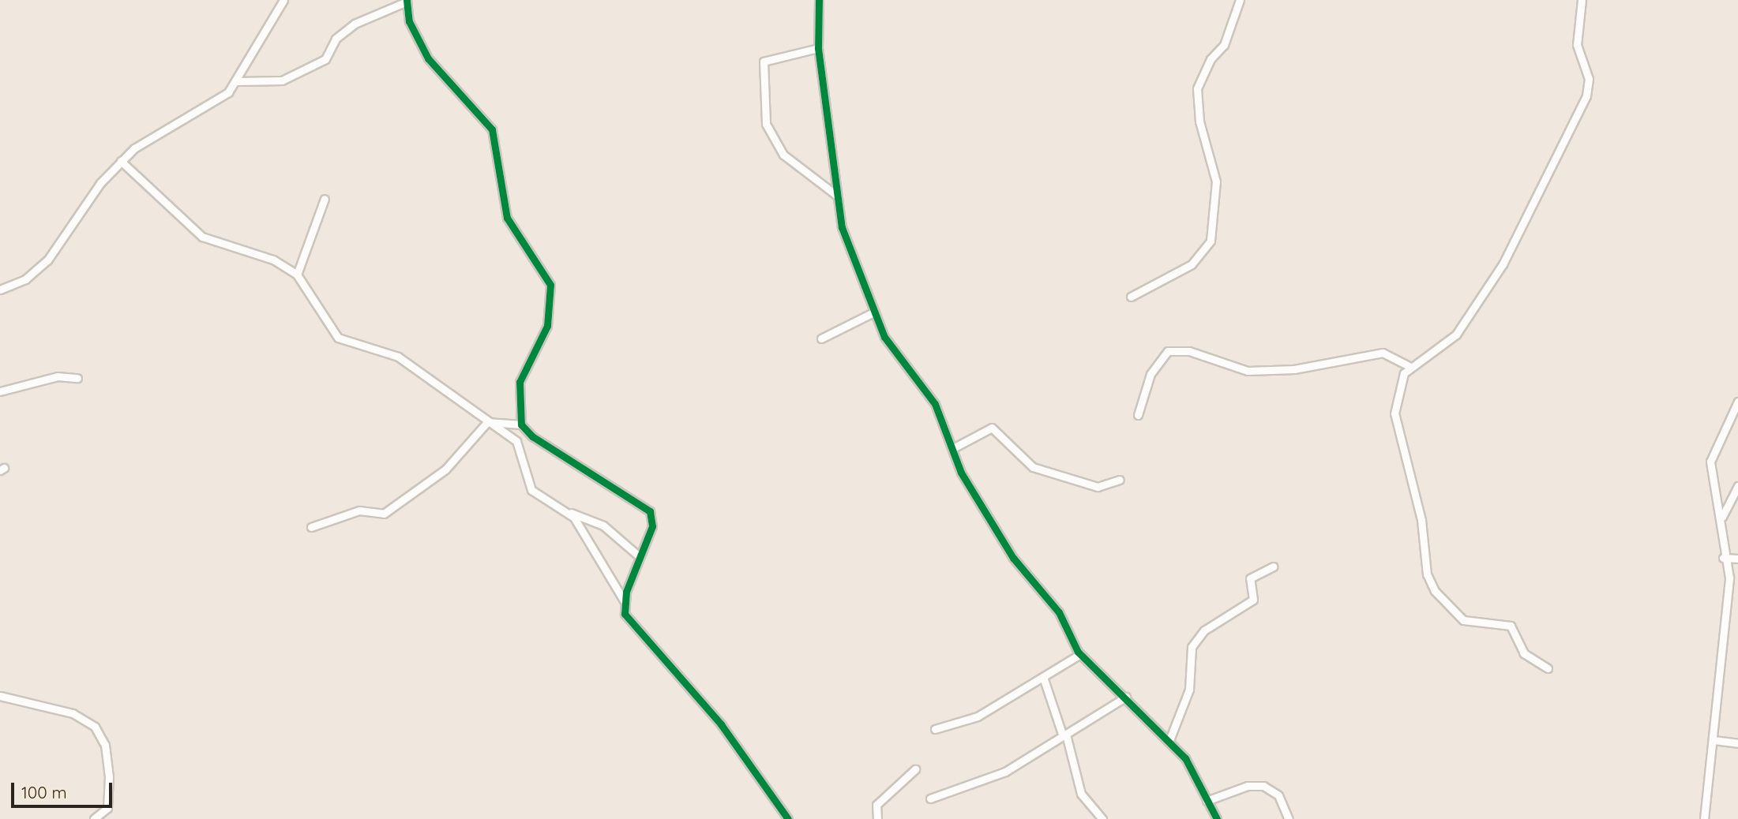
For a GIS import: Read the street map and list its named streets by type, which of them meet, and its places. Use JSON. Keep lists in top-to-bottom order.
{
  "scale_bar": "100 m"
}
